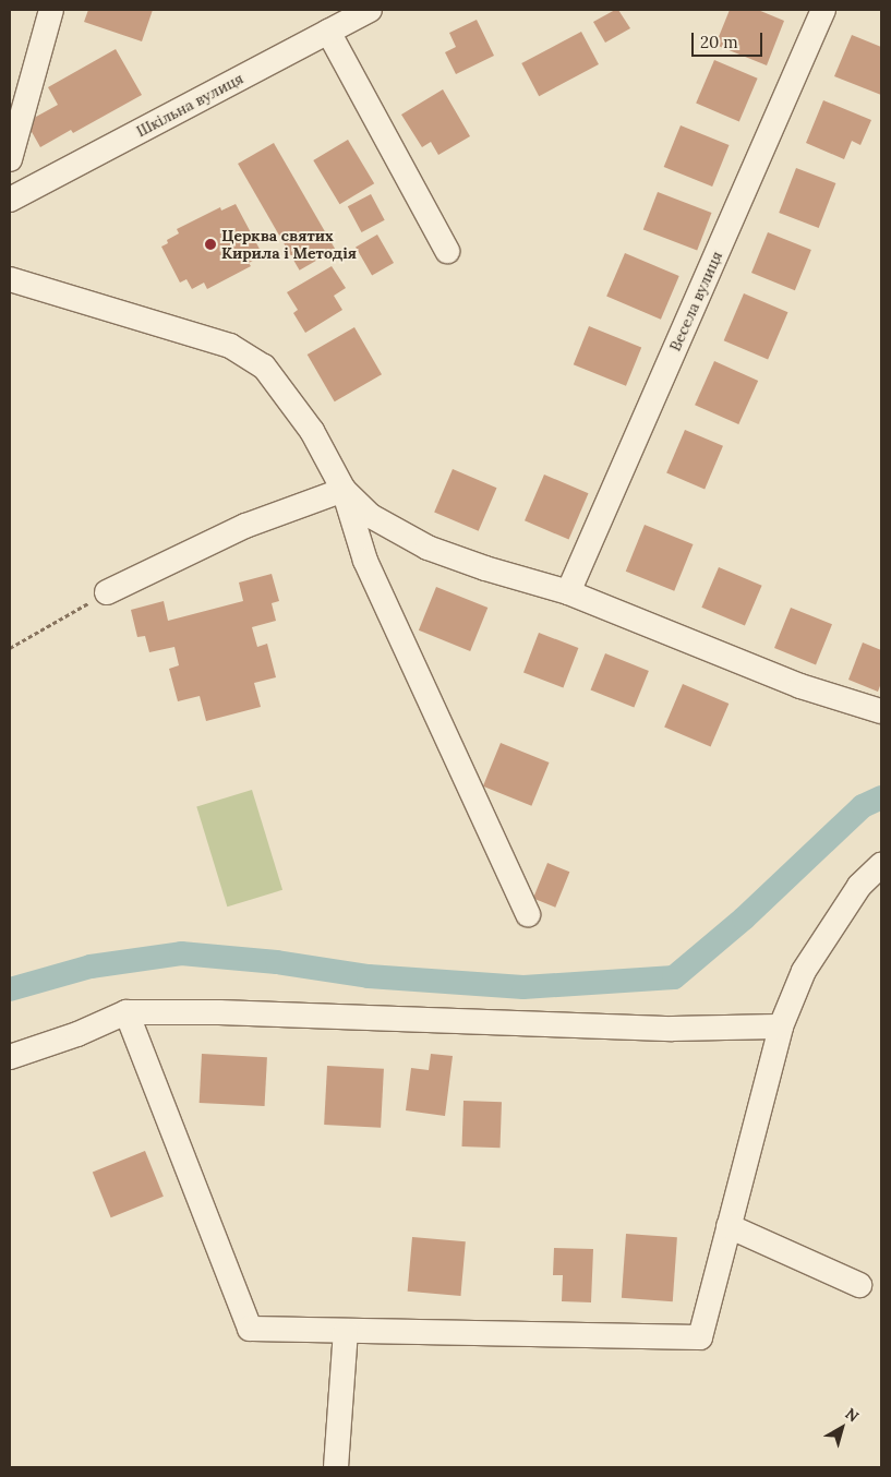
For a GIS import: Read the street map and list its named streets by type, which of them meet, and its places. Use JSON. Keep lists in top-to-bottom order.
{
  "streets": {
    "street": ["Шкільна вулиця", "Весела вулиця"]
  },
  "places": ["Церква святих Кирила і Методія"],
  "scale_bar": "20 m",
  "north": "top right"
}
